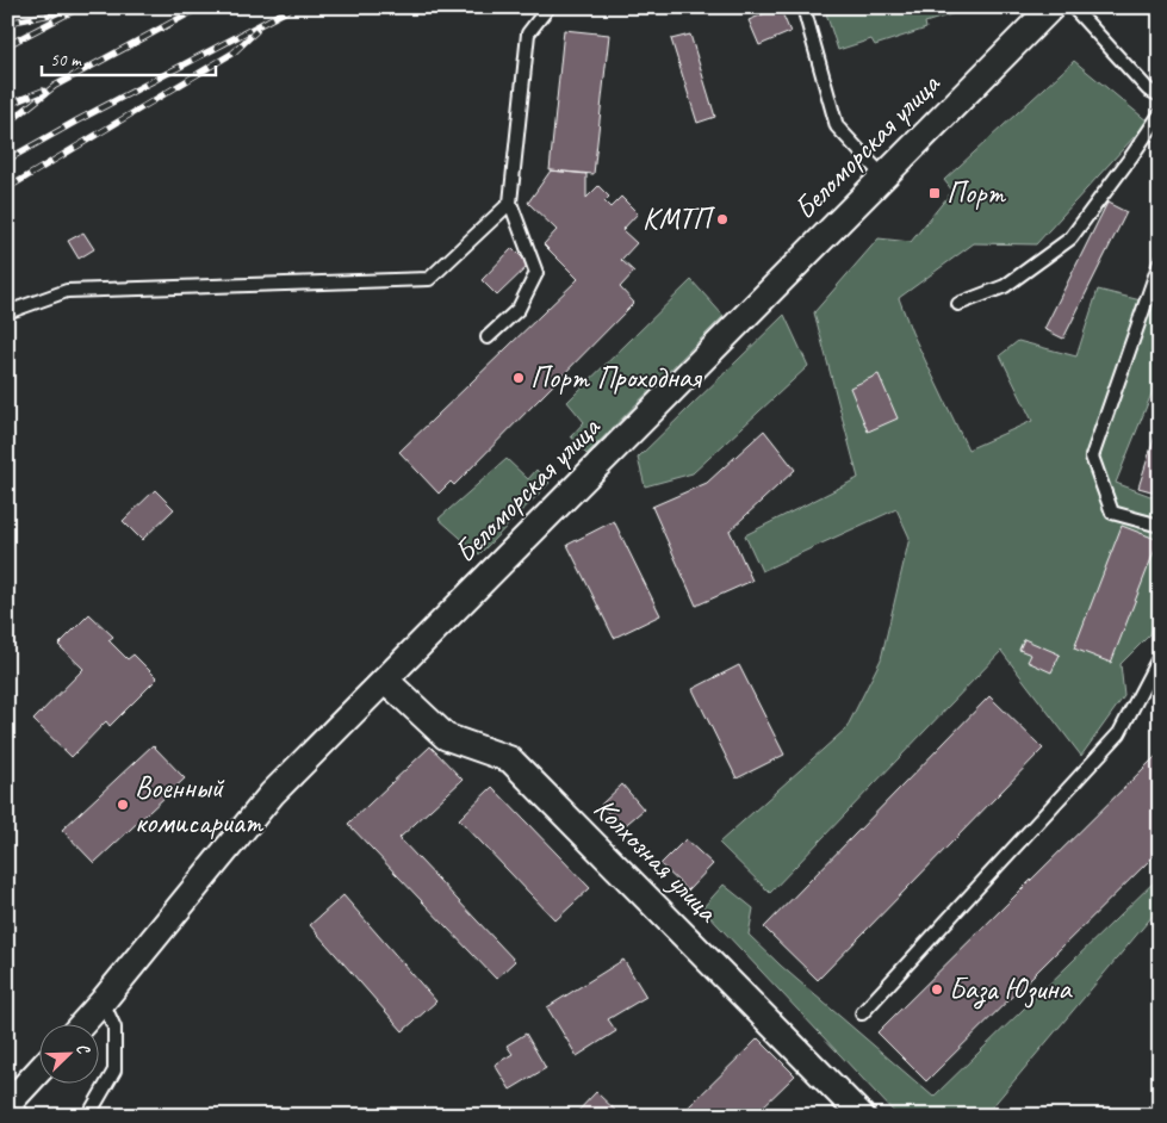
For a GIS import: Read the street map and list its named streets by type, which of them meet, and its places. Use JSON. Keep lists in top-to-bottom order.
{
  "streets": {
    "street": ["Беломорская улица", "Колхозная улица"]
  },
  "crossings": [
    ["Беломорская улица", "Колхозная улица"]
  ],
  "places": {
    "transit": ["Порт"],
    "other": [
      "КМТП",
      "Порт Проходная",
      "Военный комисариат",
      "База Юзина"
    ]
  },
  "scale_bar": "50 m",
  "north": "top right"
}
